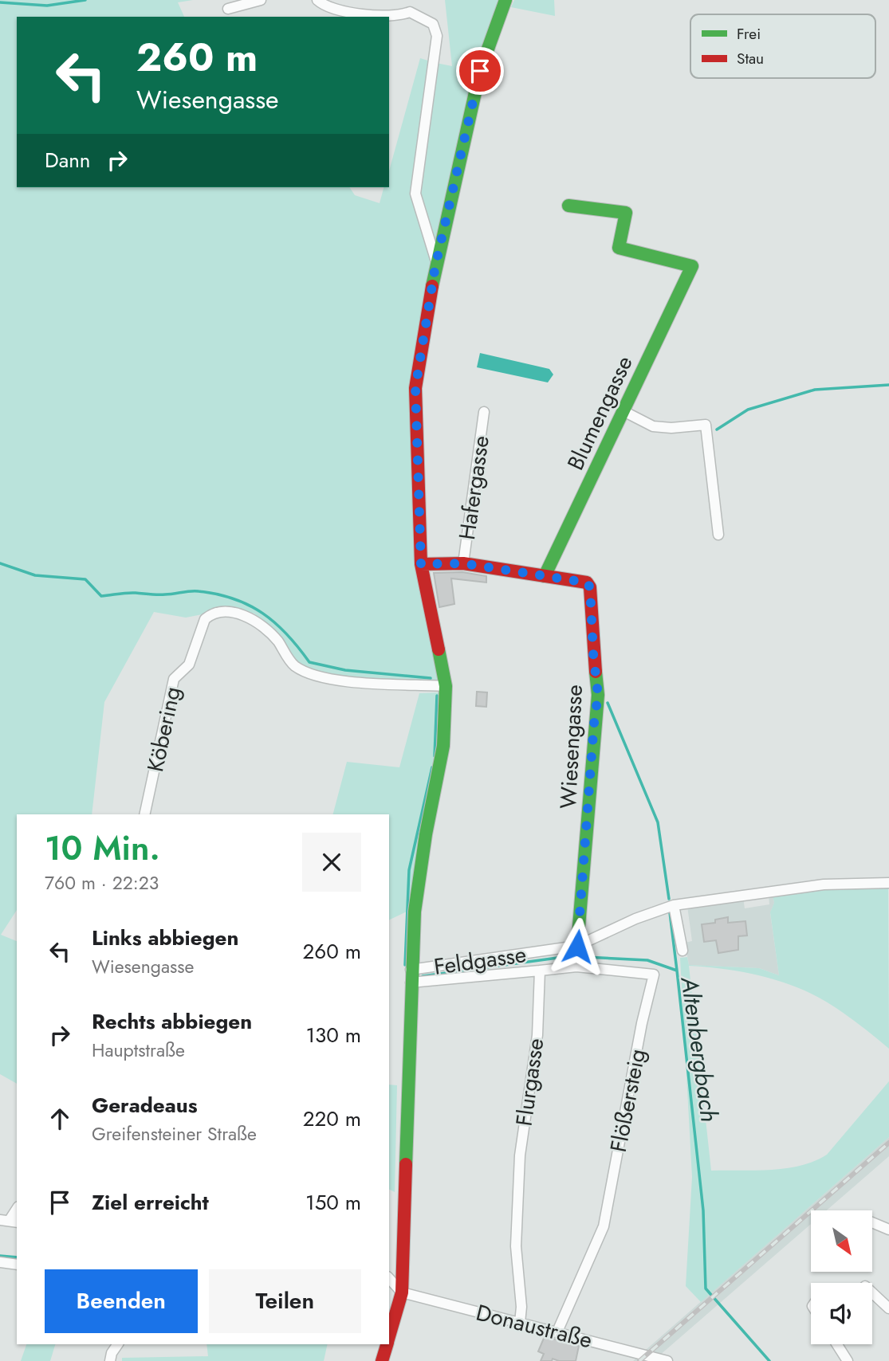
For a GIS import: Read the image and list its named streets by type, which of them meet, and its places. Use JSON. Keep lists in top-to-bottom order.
{
  "streets": {
    "main road": ["Blumengasse", "Wiesengasse"],
    "street": [
      "Hafergasse",
      "Köbering",
      "Feldgasse",
      "Flurgasse",
      "Flößersteig",
      "Donaustraße"
    ]
  },
  "crossings": [
    ["Blumengasse", "Wiesengasse"],
    ["Hafergasse", "Wiesengasse"],
    ["Wiesengasse", "Feldgasse"],
    ["Flurgasse", "Flößersteig"],
    ["Flurgasse", "Donaustraße"],
    ["Flößersteig", "Donaustraße"]
  ],
  "water": ["Altenbergbach"],
  "legend": ["Frei", "Stau"],
  "north": "bottom right",
  "page": {
    "turn": ["260 m", "Wiesengasse"],
    "then": "Dann",
    "heading": ["10 Min.", "760 m · 22:23"],
    "list": [
      {
        "name": "Links abbiegen",
        "note": "Wiesengasse",
        "value": "260 m"
      },
      {
        "name": "Rechts abbiegen",
        "note": "Hauptstraße",
        "value": "130 m"
      },
      {
        "name": "Geradeaus",
        "note": "Greifensteiner Straße",
        "value": "220 m"
      },
      {
        "name": "Ziel erreicht",
        "value": "150 m"
      }
    ],
    "buttons": ["Beenden", "Teilen"]
  }
}
